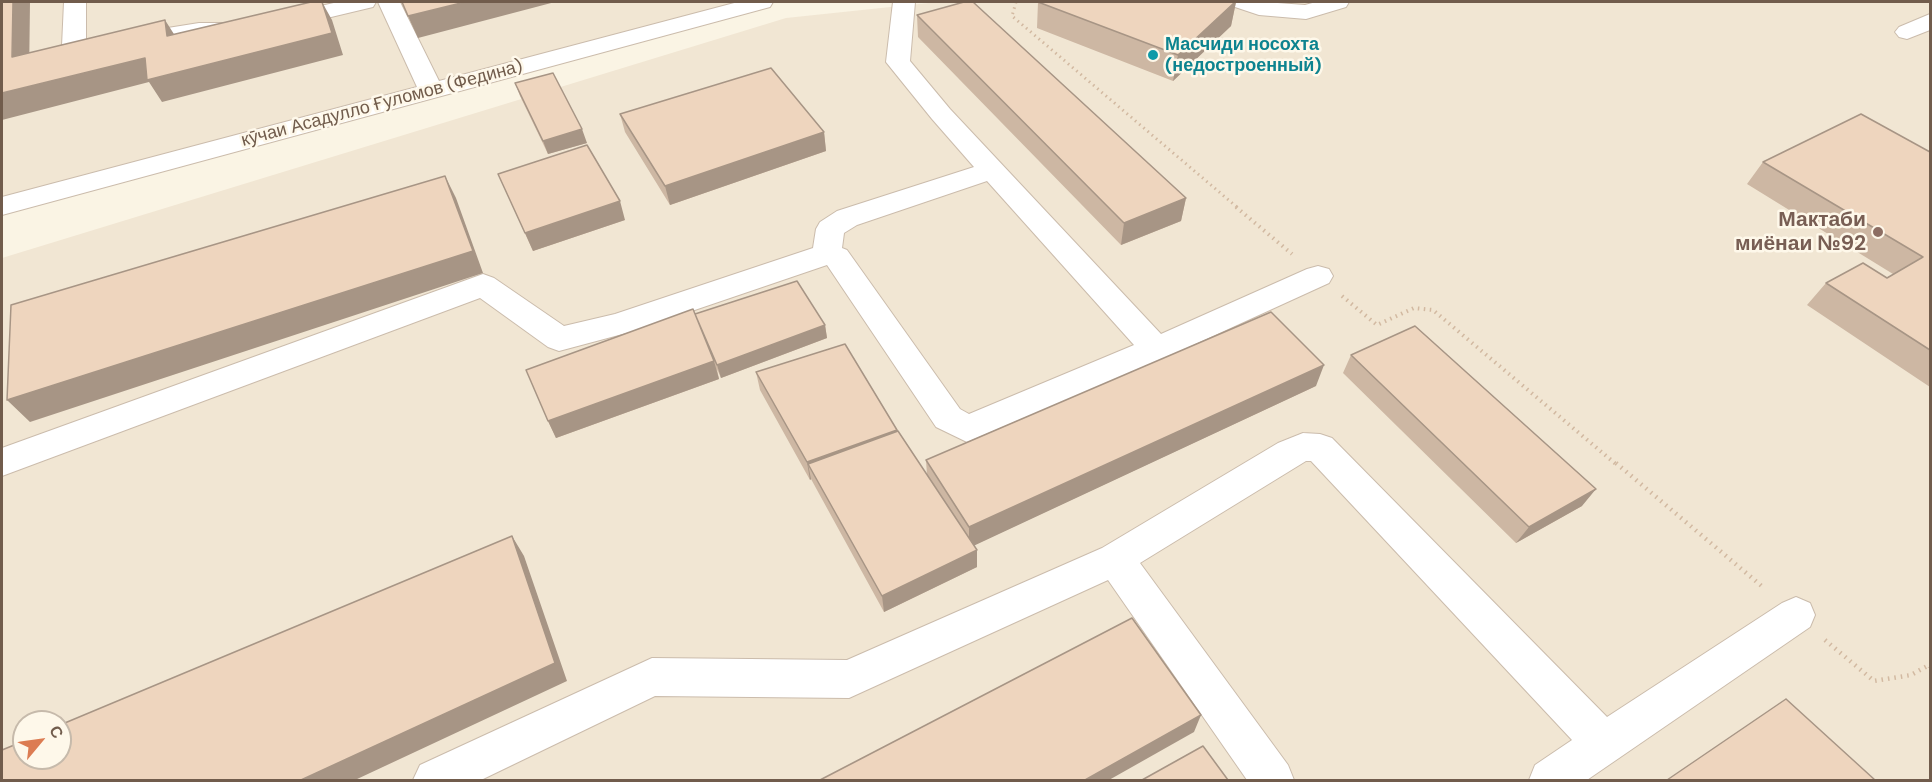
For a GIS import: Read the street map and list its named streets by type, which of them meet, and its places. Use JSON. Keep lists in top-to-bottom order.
{
  "streets": {
    "street": ["кӯчаи Асадулло Ғуломов (Федина)"]
  },
  "places": ["Масчиди носохта (недостроенный)", "Мактаби миёнаи №92"],
  "north": "top right"
}
